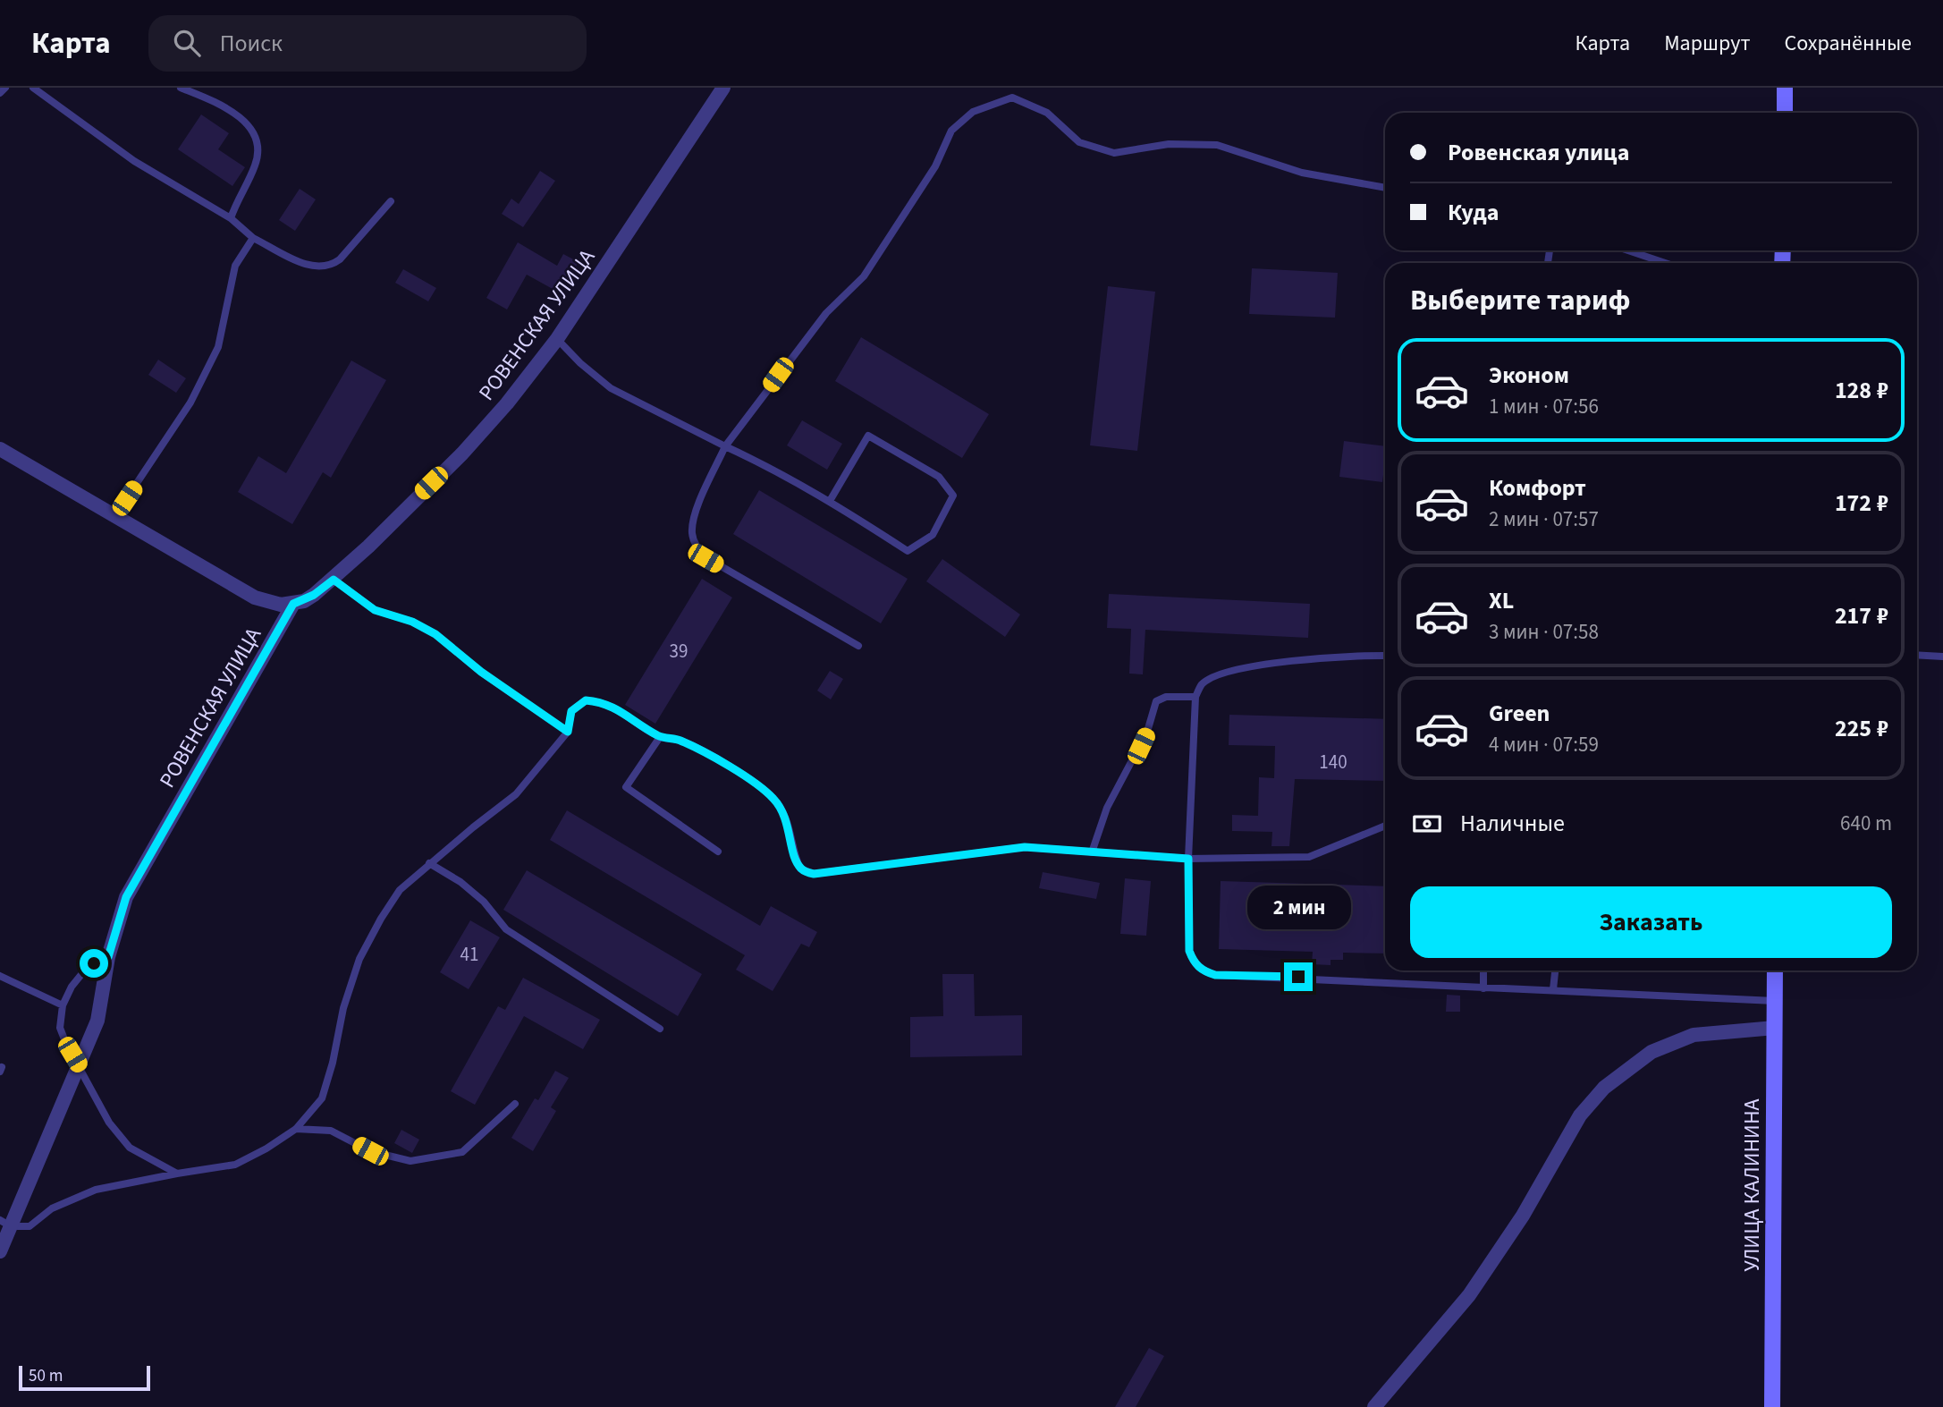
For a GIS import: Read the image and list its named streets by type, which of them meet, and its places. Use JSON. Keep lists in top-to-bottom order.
{
  "streets": {
    "main road": ["УЛИЦА КАЛИНИНА"],
    "street": ["РОВЕНСКАЯ УЛИЦА"]
  },
  "house_numbers": ["39", "140", "41"],
  "scale_bar": "50 m",
  "page": {
    "header": "Карта",
    "search": "Поиск",
    "nav": ["Карта", "Маршрут", "Сохранённые"],
    "banner": ["Ровенская улица", "Куда"],
    "heading": "Выберите тариф",
    "list": [
      {
        "name": "Эконом",
        "note": "1 мин · 07:56",
        "value": "128 ₽"
      },
      {
        "name": "Комфорт",
        "note": "2 мин · 07:57",
        "value": "172 ₽"
      },
      {
        "name": "XL",
        "note": "3 мин · 07:58",
        "value": "217 ₽"
      },
      {
        "name": "Green",
        "note": "4 мин · 07:59",
        "value": "225 ₽"
      }
    ],
    "pay": ["Наличные", "640 m"],
    "buttons": "Заказать",
    "bubble": "2 мин",
    "scale": "50 m"
  }
}
